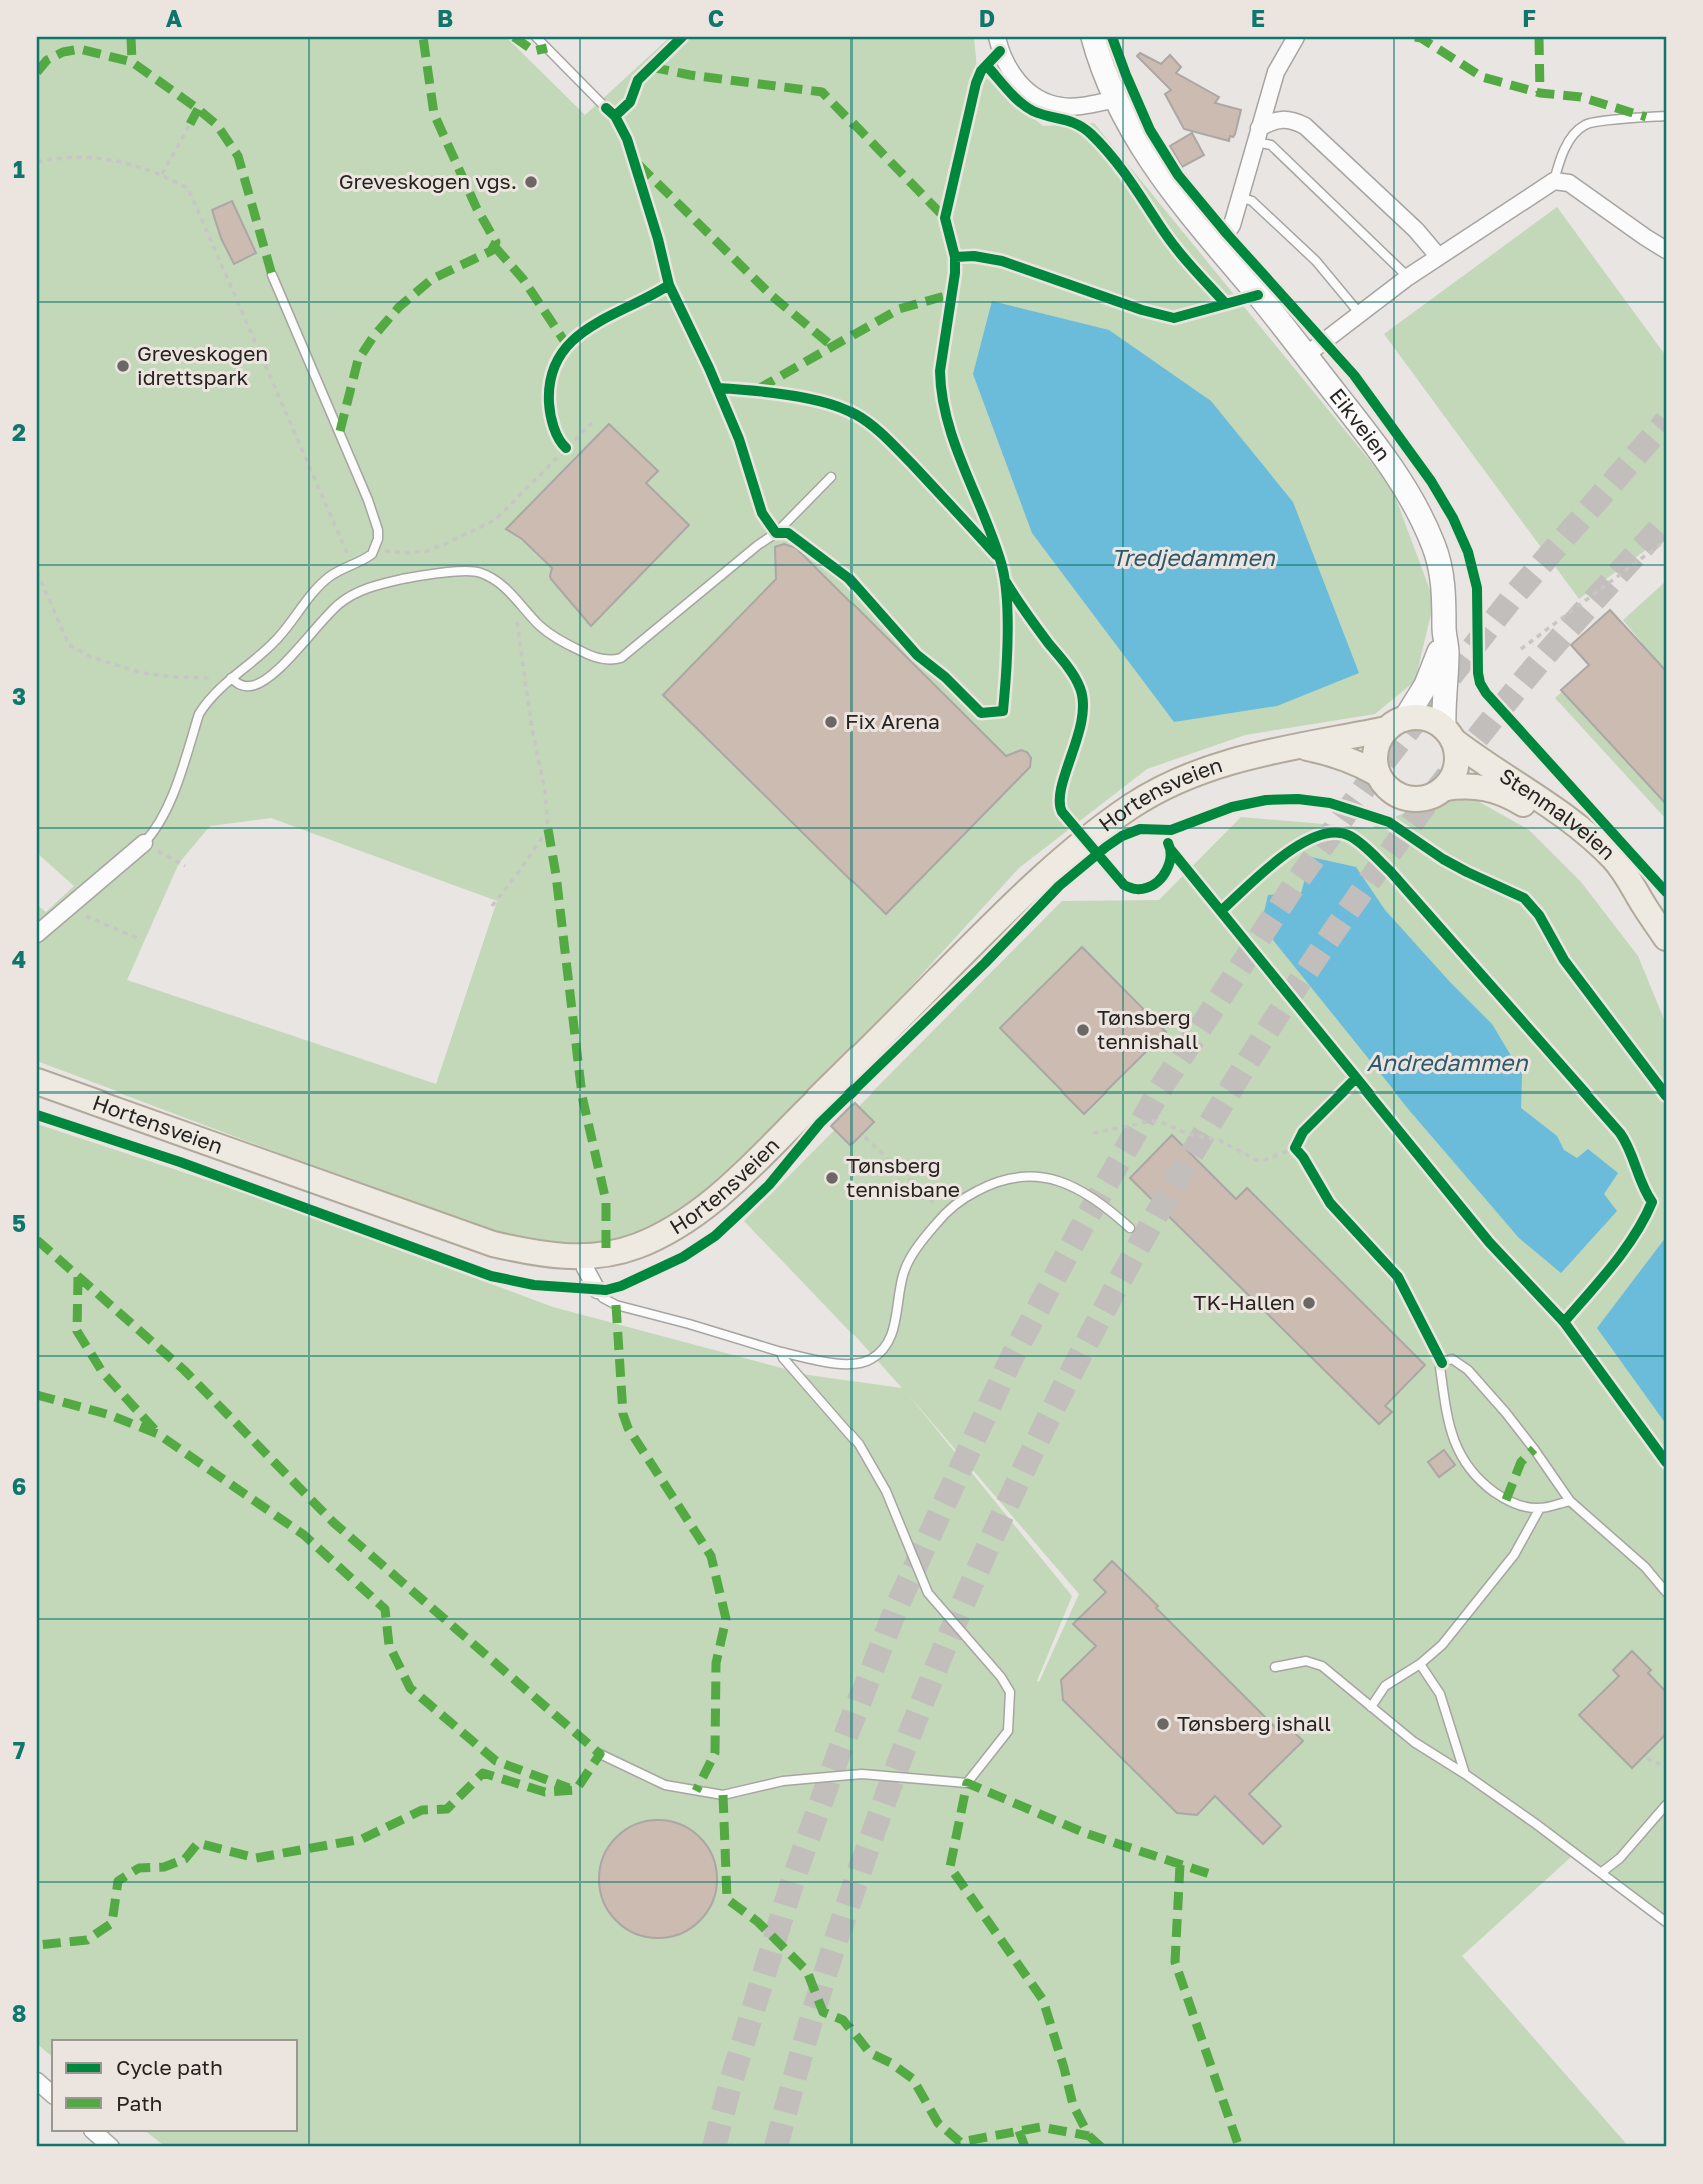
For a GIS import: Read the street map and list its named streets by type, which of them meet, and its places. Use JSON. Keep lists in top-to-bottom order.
{
  "streets": {
    "main road": ["Eikveien", "Hortensveien", "Stenmalveien"]
  },
  "crossings": [
    ["Eikveien", "Hortensveien"],
    ["Eikveien", "Stenmalveien"],
    ["Hortensveien", "Stenmalveien"]
  ],
  "water": ["Tredjedammen", "Andredammen"],
  "places": [
    "Greveskogen vgs.",
    "Greveskogen idrettspark",
    "Fix Arena",
    "Tønsberg tennishall",
    "Tønsberg tennisbane",
    "TK-Hallen",
    "Tønsberg ishall"
  ],
  "legend": ["Cycle path", "Path"],
  "grid": {
    "columns": [
      "A",
      "B",
      "C",
      "D",
      "E",
      "F"
    ],
    "rows": [
      "1",
      "2",
      "3",
      "4",
      "5",
      "6",
      "7",
      "8"
    ]
  }
}
